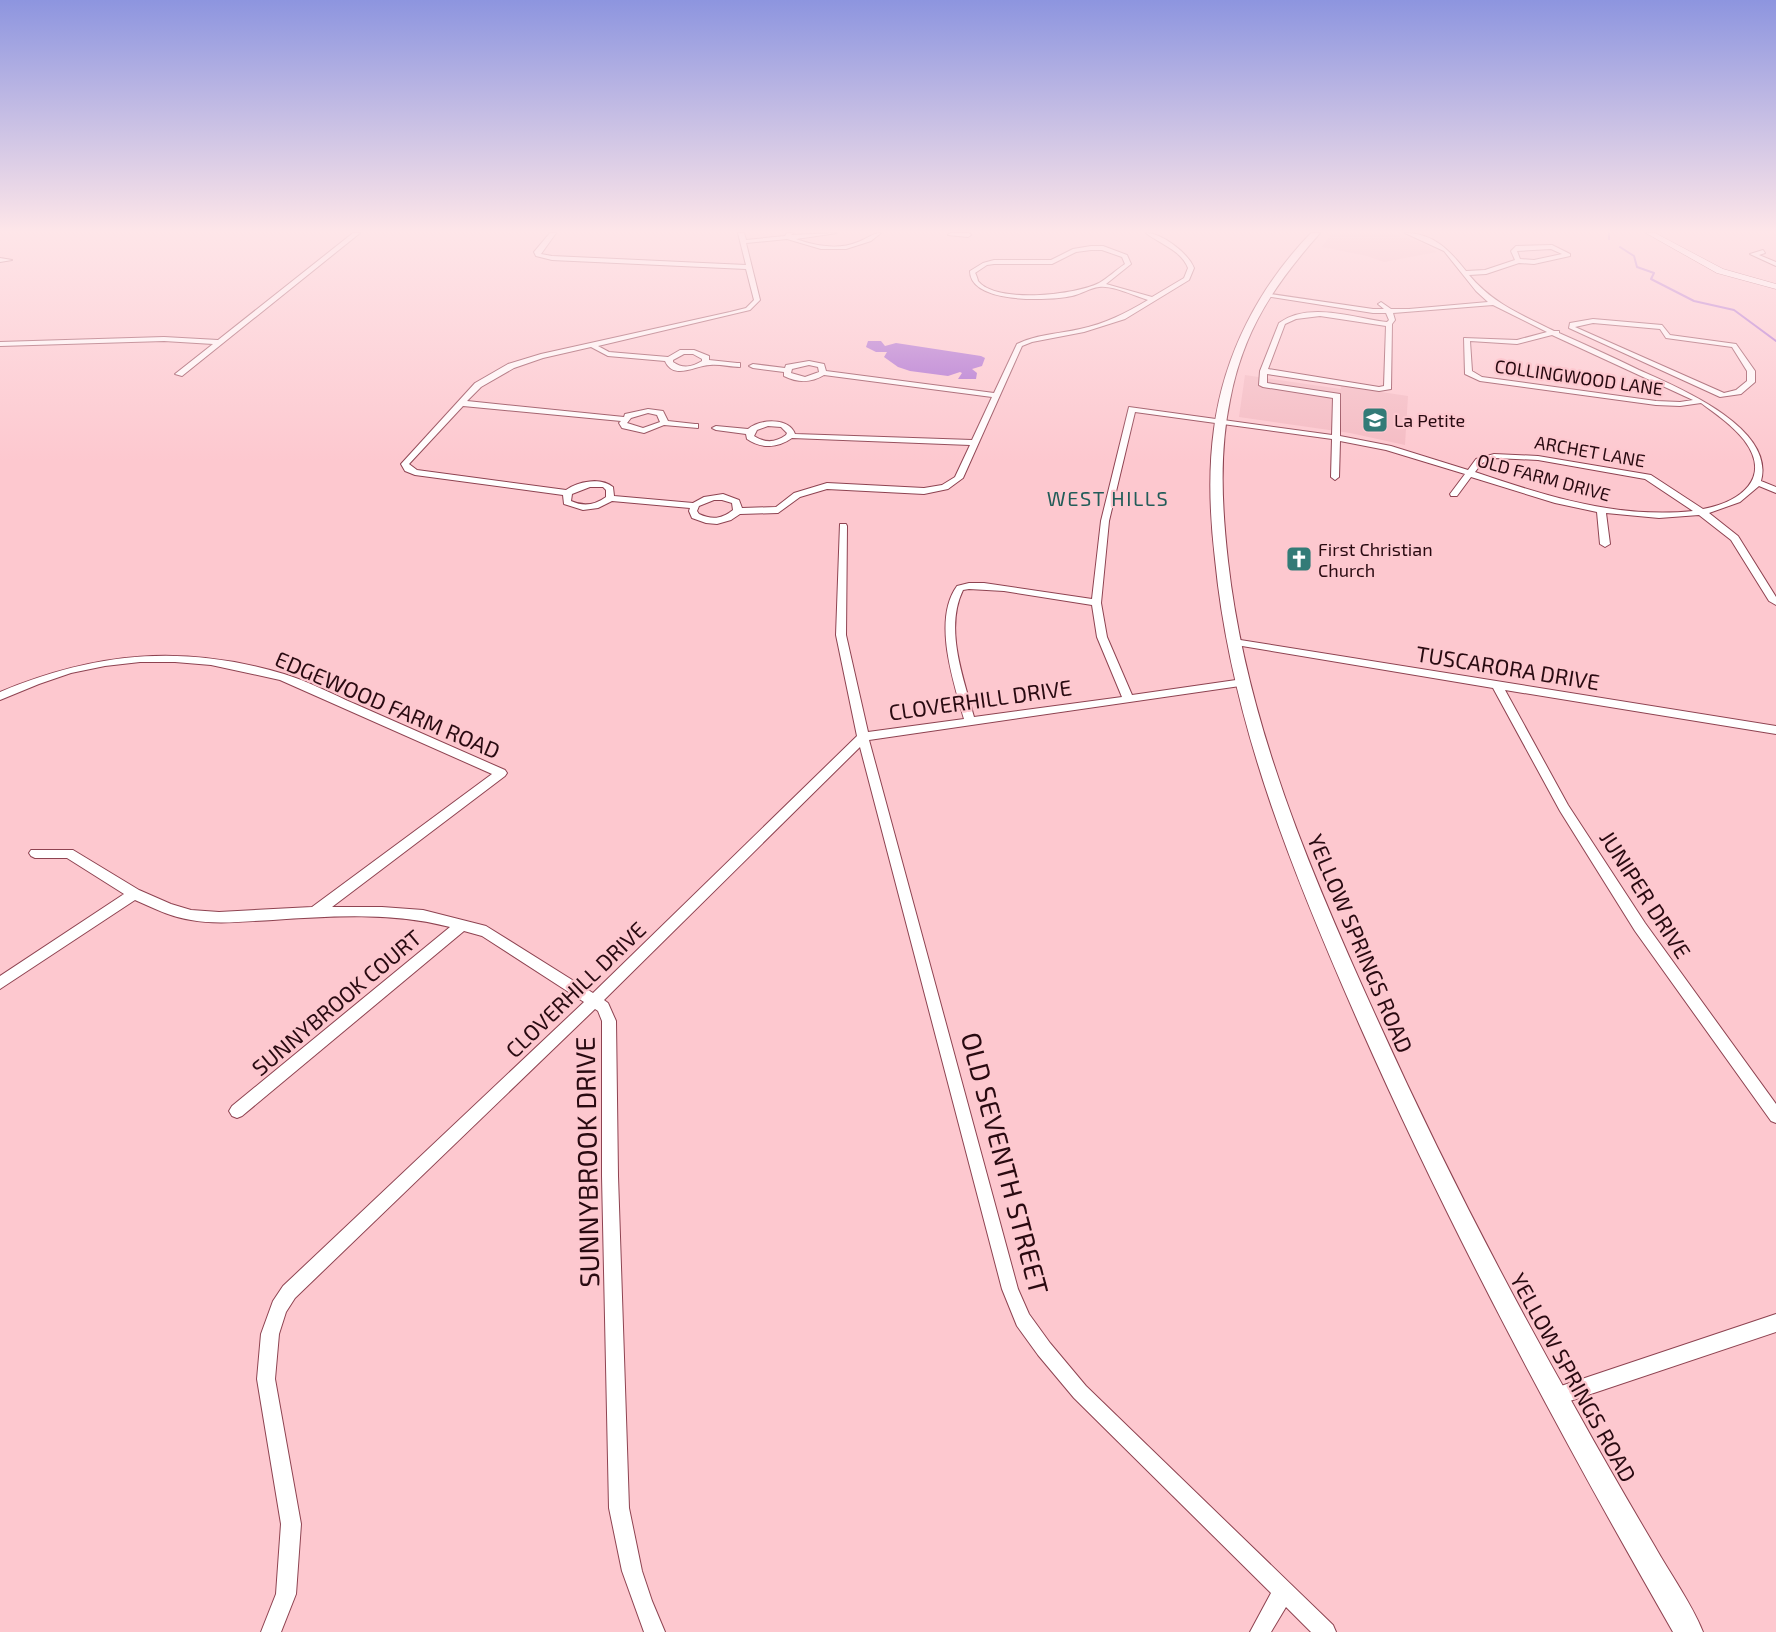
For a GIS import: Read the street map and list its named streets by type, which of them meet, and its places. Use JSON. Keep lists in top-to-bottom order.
{
  "streets": {
    "main road": ["YELLOW SPRINGS ROAD"],
    "street": [
      "COLLINGWOOD LANE",
      "ARCHET LANE",
      "OLD FARM DRIVE",
      "TUSCARORA DRIVE",
      "CLOVERHILL DRIVE",
      "EDGEWOOD FARM ROAD",
      "JUNIPER DRIVE",
      "SUNNYBROOK COURT",
      "SUNNYBROOK DRIVE",
      "OLD SEVENTH STREET"
    ]
  },
  "crossings": [
    ["ARCHET LANE", "OLD FARM DRIVE"],
    ["OLD FARM DRIVE", "YELLOW SPRINGS ROAD"],
    ["TUSCARORA DRIVE", "JUNIPER DRIVE"],
    ["TUSCARORA DRIVE", "YELLOW SPRINGS ROAD"],
    ["CLOVERHILL DRIVE", "YELLOW SPRINGS ROAD"],
    ["CLOVERHILL DRIVE", "SUNNYBROOK DRIVE"],
    ["CLOVERHILL DRIVE", "OLD SEVENTH STREET"],
    ["EDGEWOOD FARM ROAD", "SUNNYBROOK DRIVE"],
    ["SUNNYBROOK COURT", "SUNNYBROOK DRIVE"]
  ],
  "districts": ["WEST HILLS"],
  "places": {
    "school or university": ["La Petite"],
    "church": ["First Christian Church"]
  }
}
